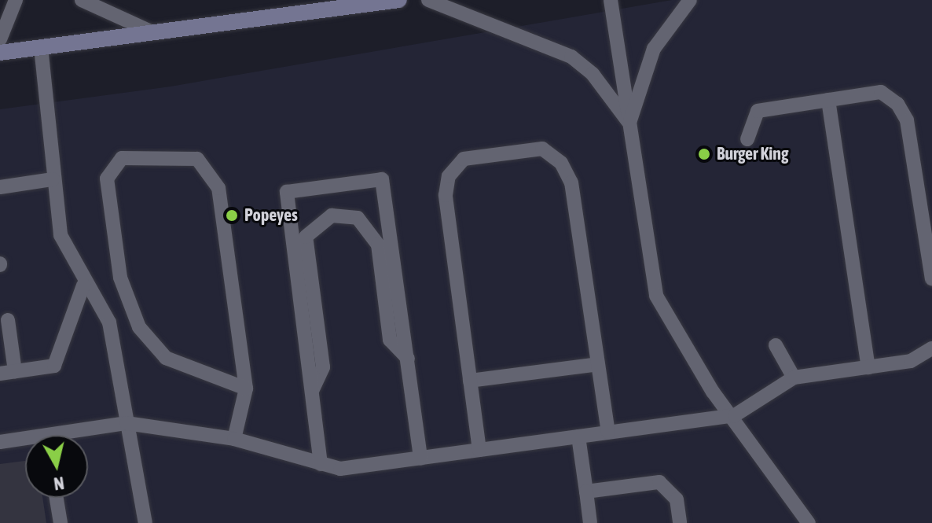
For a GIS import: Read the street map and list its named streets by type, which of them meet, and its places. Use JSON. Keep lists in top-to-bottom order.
{
  "places": ["Burger King", "Popeyes"],
  "north": "bottom"
}
